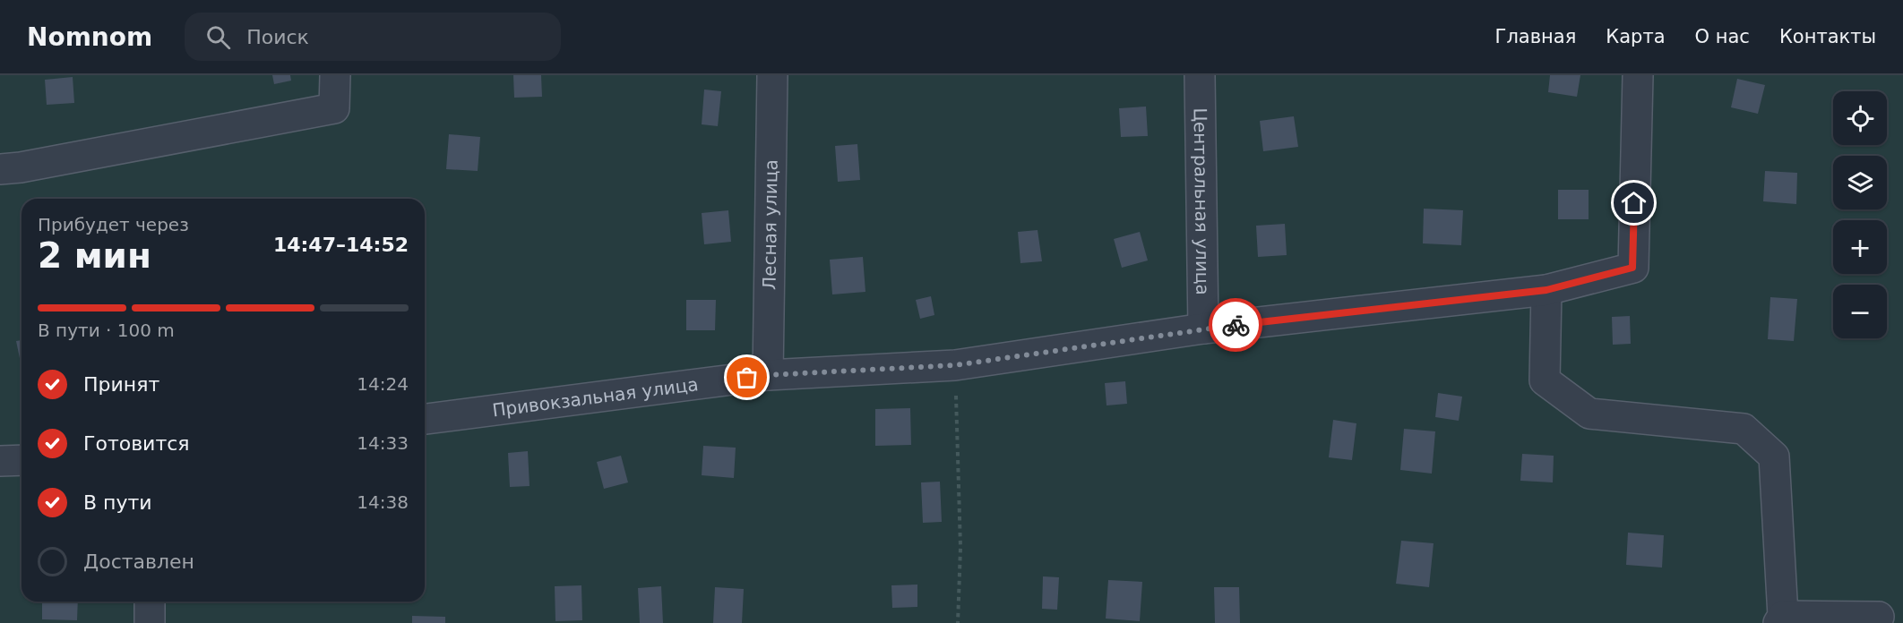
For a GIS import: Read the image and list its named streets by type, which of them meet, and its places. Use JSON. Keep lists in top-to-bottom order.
{
  "streets": {
    "street": ["Центральная улица", "Лесная улица", "Привокзальная улица"]
  },
  "crossings": [
    ["Центральная улица", "Привокзальная улица"],
    ["Лесная улица", "Привокзальная улица"]
  ],
  "page": {
    "header": "Nomnom",
    "search": "Поиск",
    "nav": [
      "Главная",
      "Карта",
      "О нас",
      "Контакты"
    ],
    "map_buttons": ["+", "−"],
    "heading": ["2 мин", "Прибудет через", "14:47–14:52"],
    "bar": "В пути · 100 m",
    "list": [
      ["Принят", "14:24"],
      ["Готовится", "14:33"],
      ["В пути", "14:38"],
      "Доставлен"
    ]
  }
}
